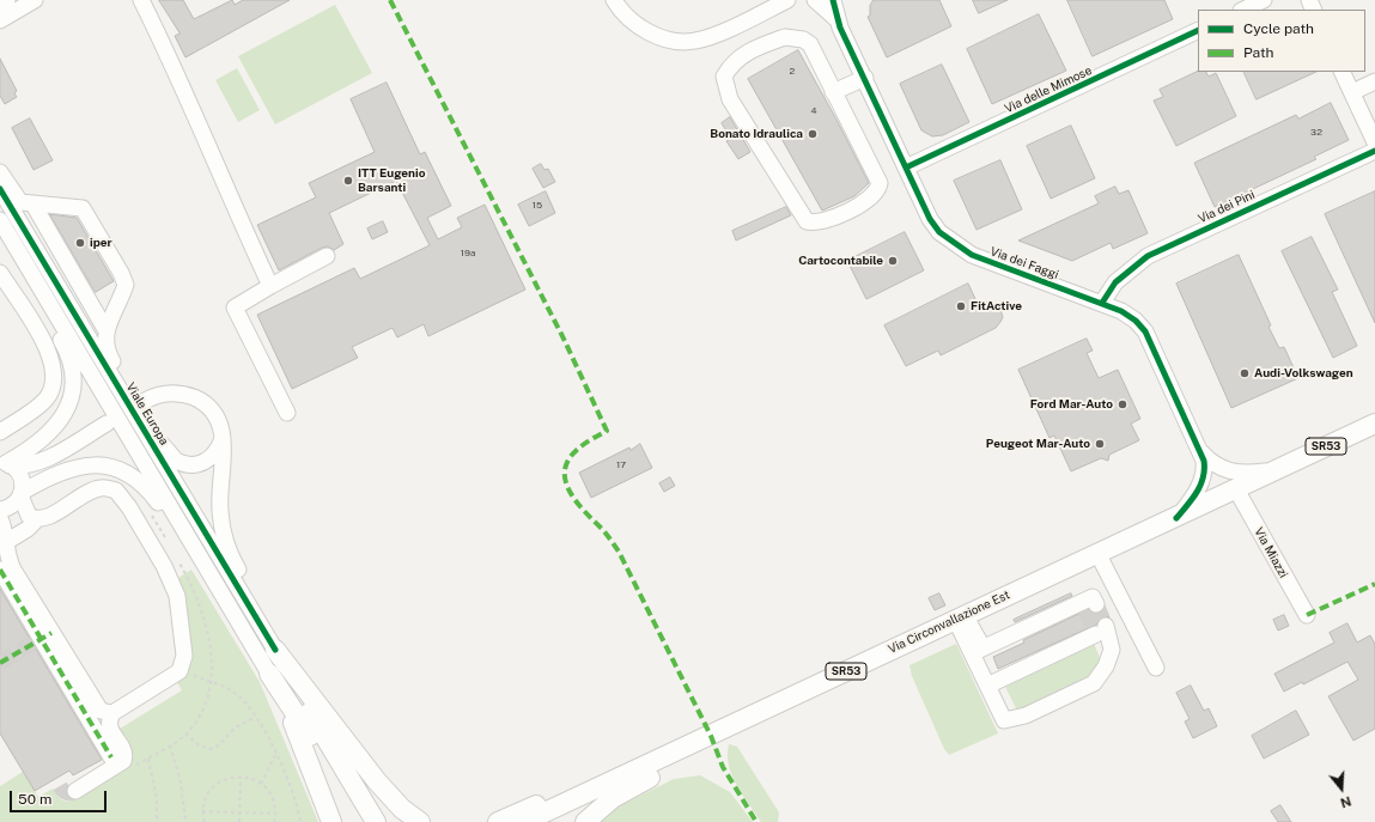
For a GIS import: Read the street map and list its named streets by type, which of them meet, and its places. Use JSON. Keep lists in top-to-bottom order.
{
  "streets": {
    "main road": ["SR53", "Via Circonvallazione Est"],
    "street": [
      "Via delle Mimose",
      "Via dei Pini",
      "Via dei Faggi",
      "Viale Europa",
      "Via Miazzi"
    ]
  },
  "crossings": [
    ["Via delle Mimose", "Via dei Faggi"],
    ["Via dei Pini", "Via dei Faggi"],
    ["Via dei Faggi", "Via Circonvallazione Est"],
    ["Via Miazzi", "Via Circonvallazione Est"]
  ],
  "places": [
    "Bonato Idraulica",
    "ITT Eugenio Barsanti",
    "iper",
    "Cartocontabile",
    "FitActive",
    "Audi-Volkswagen",
    "Ford Mar-Auto",
    "Peugeot Mar-Auto"
  ],
  "house_numbers": [
    "2",
    "4",
    "32",
    "15",
    "19a",
    "17"
  ],
  "legend": ["Cycle path", "Path"],
  "scale_bar": "50 m",
  "north": "bottom"
}
